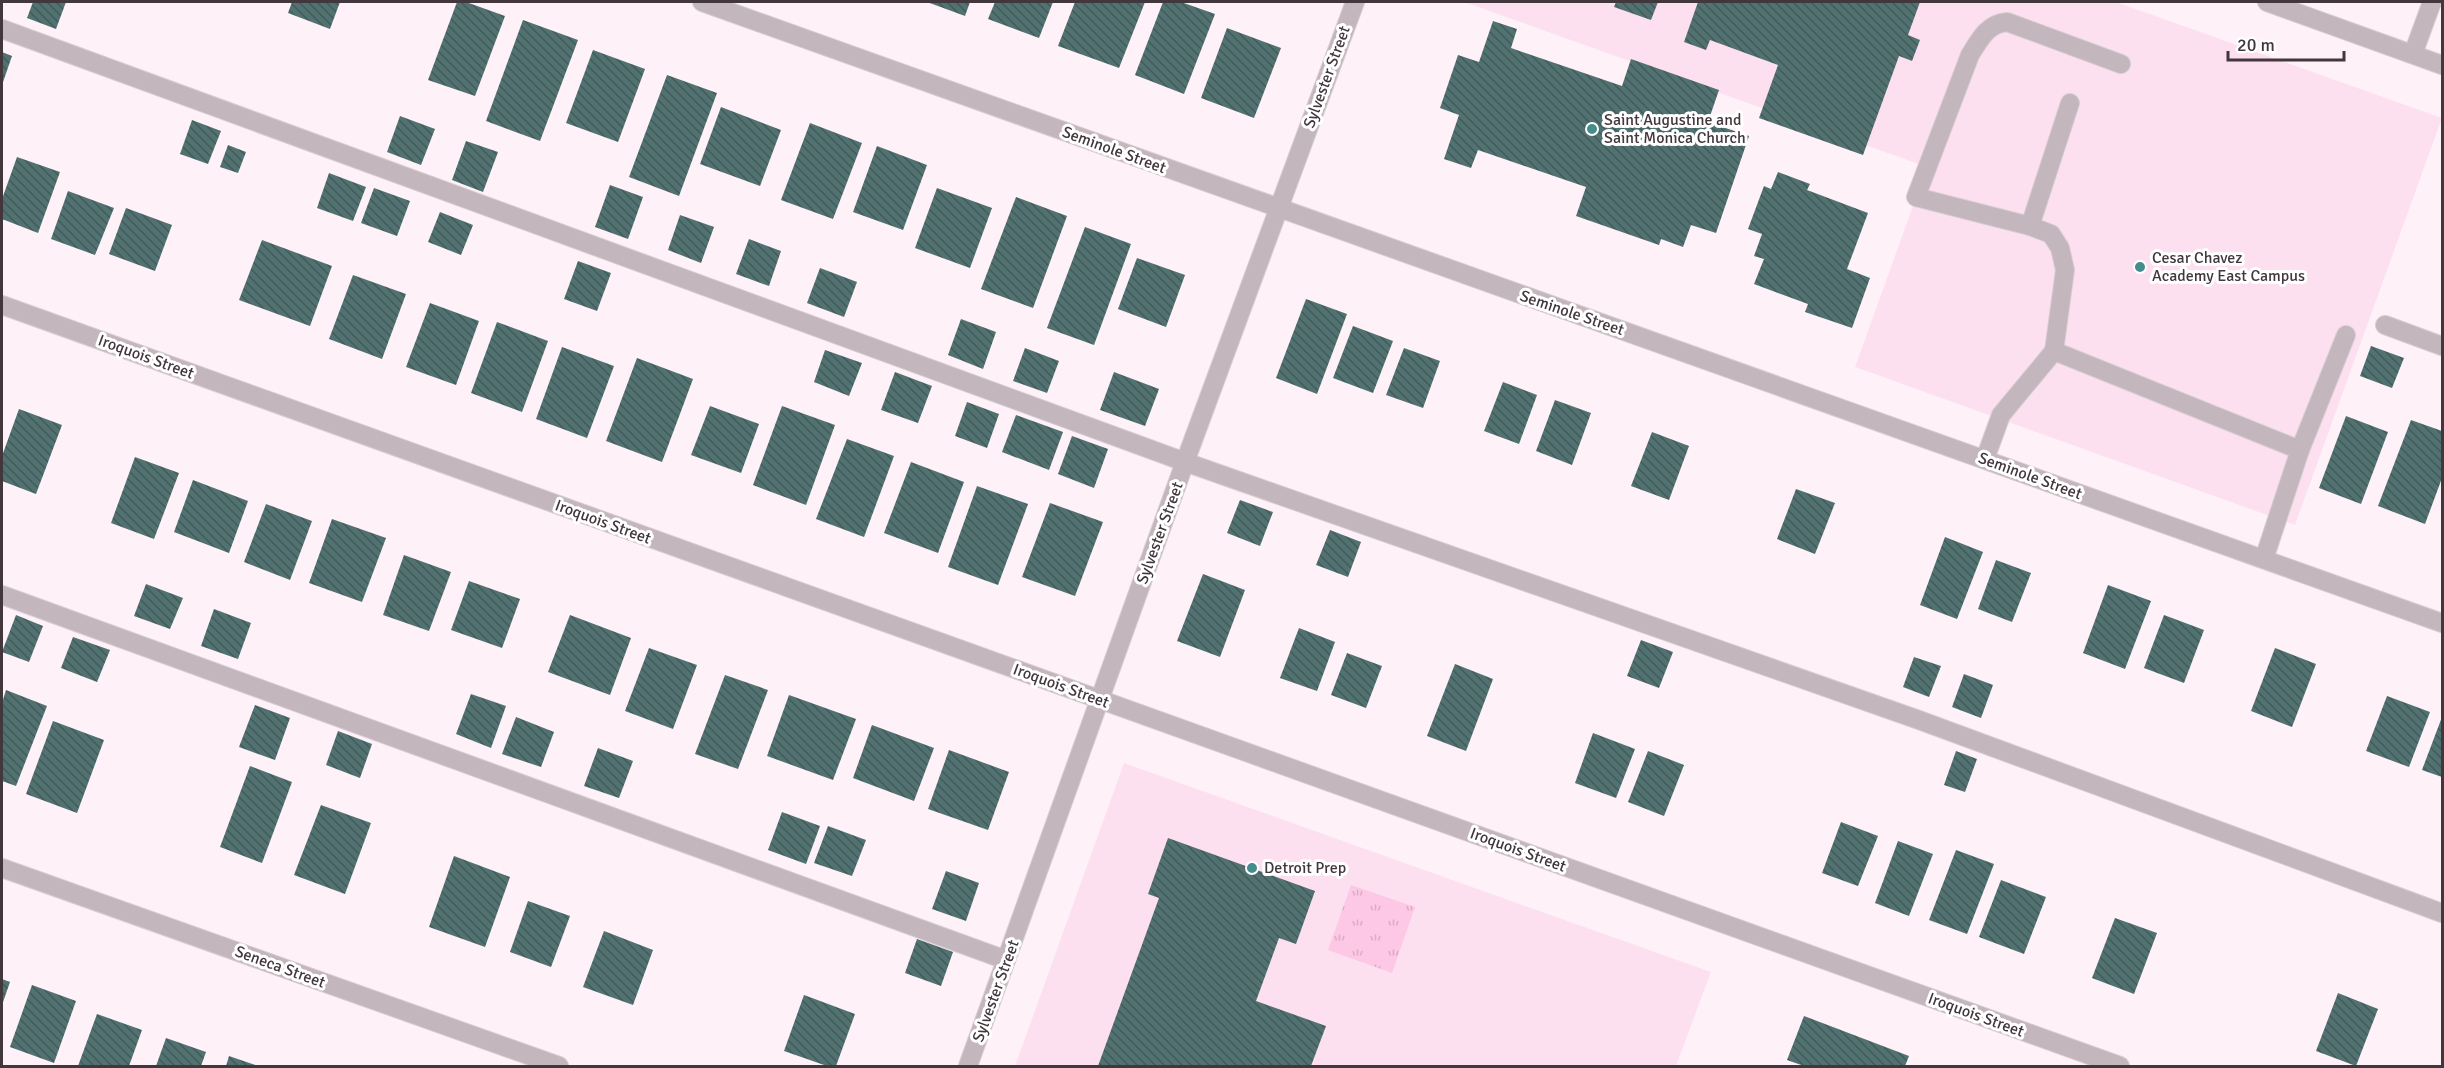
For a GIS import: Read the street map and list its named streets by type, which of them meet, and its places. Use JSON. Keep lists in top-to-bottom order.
{
  "streets": {
    "street": [
      "Sylvester Street",
      "Seminole Street",
      "Iroquois Street",
      "Seneca Street"
    ]
  },
  "crossings": [
    ["Sylvester Street", "Seminole Street"],
    ["Sylvester Street", "Iroquois Street"]
  ],
  "places": ["Saint Augustine and Saint Monica Church", "Cesar Chavez Academy East Campus", "Detroit Prep"],
  "scale_bar": "20 m"
}
